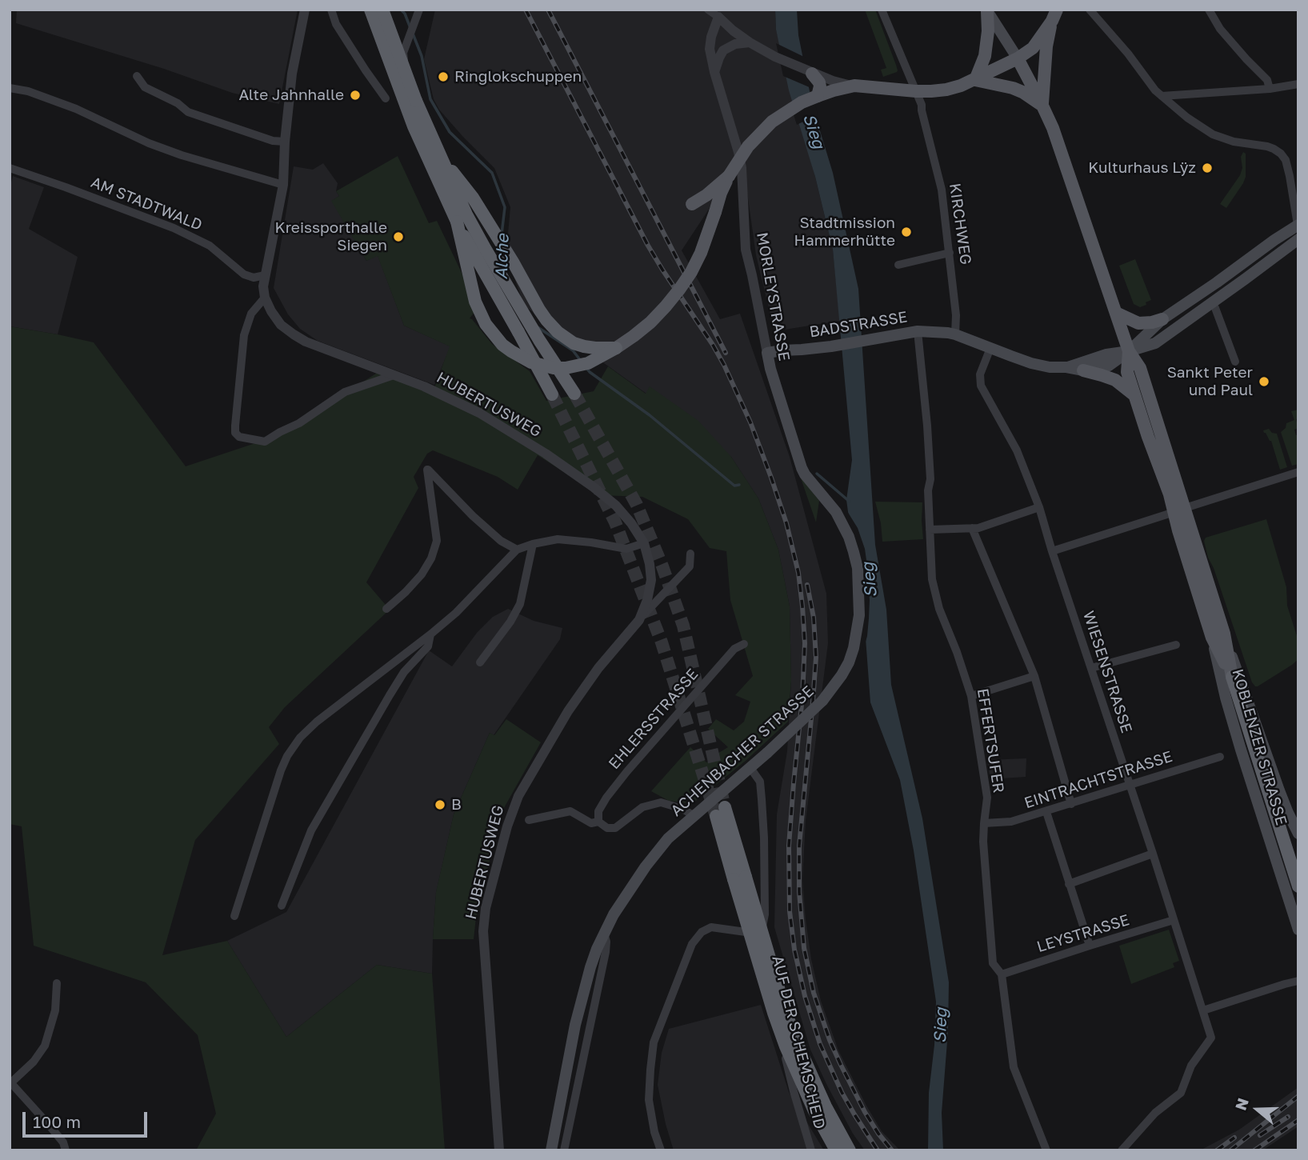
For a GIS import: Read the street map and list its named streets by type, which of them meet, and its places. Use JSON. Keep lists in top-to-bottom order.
{
  "streets": {
    "main road": [
      "MORLEYSTRASSE",
      "BADSTRASSE",
      "KOBLENZER STRASSE",
      "ACHENBACHER STRASSE"
    ],
    "street": [
      "AM STADTWALD",
      "KIRCHWEG",
      "HUBERTUSWEG",
      "WIESENSTRASSE",
      "EHLERSSTRASSE",
      "EFFERTSUFER",
      "EINTRACHTSTRASSE",
      "LEYSTRASSE",
      "AUF DER SCHEMSCHEID"
    ]
  },
  "crossings": [
    ["KIRCHWEG", "BADSTRASSE"],
    ["MORLEYSTRASSE", "BADSTRASSE"],
    ["MORLEYSTRASSE", "ACHENBACHER STRASSE"],
    ["BADSTRASSE", "EFFERTSUFER"],
    ["WIESENSTRASSE", "EINTRACHTSTRASSE"],
    ["WIESENSTRASSE", "LEYSTRASSE"],
    ["EFFERTSUFER", "EINTRACHTSTRASSE"],
    ["EFFERTSUFER", "LEYSTRASSE"]
  ],
  "water": ["Sieg", "Alche"],
  "places": [
    "Ringlokschuppen",
    "Alte Jahnhalle",
    "Kulturhaus Lÿz",
    "Stadtmission Hammerhütte",
    "Kreissporthalle Siegen",
    "Sankt Peter und Paul",
    "B"
  ],
  "scale_bar": "100 m",
  "north": "left"
}
